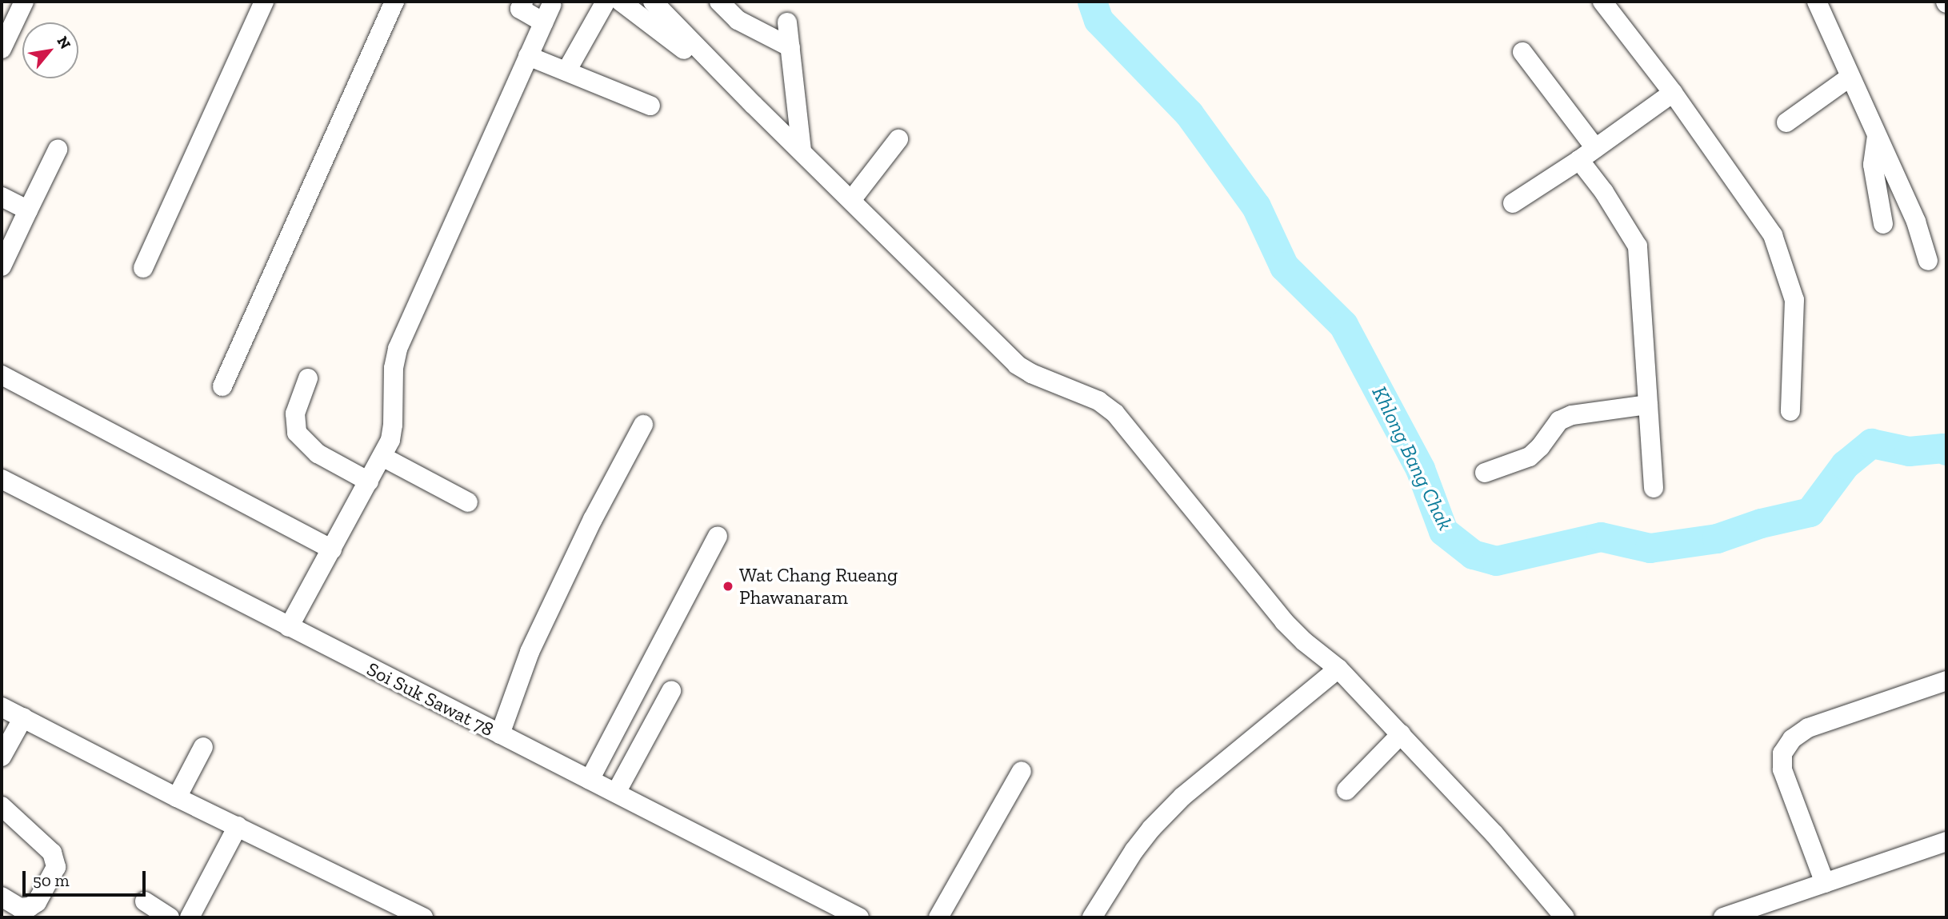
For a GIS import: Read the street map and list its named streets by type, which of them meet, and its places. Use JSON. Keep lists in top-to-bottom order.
{
  "streets": {
    "street": ["Soi Suk Sawat 78"]
  },
  "water": ["Khlong Bang Chak"],
  "places": ["Wat Chang Rueang Phawanaram"],
  "scale_bar": "50 m",
  "north": "top right"
}
